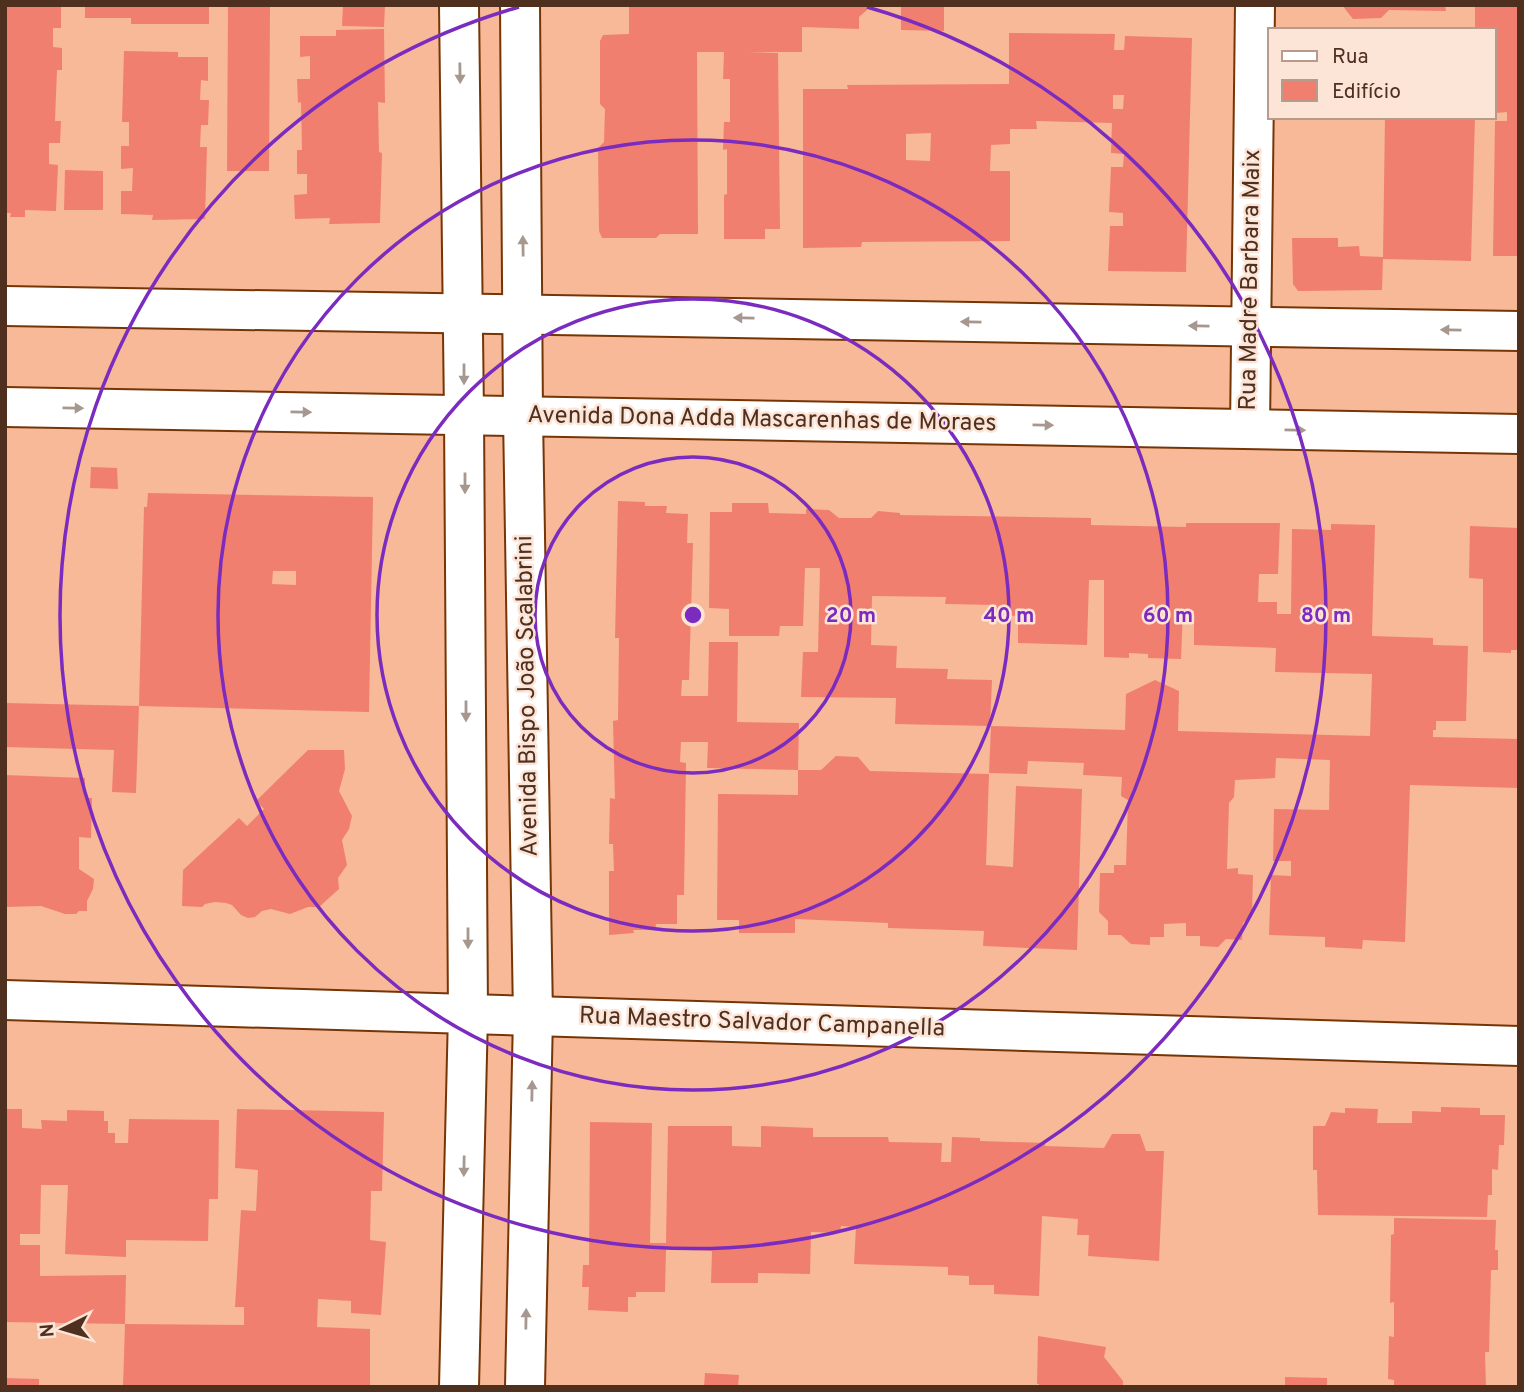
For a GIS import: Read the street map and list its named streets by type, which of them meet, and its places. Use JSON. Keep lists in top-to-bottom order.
{
  "streets": {
    "street": [
      "Rua Madre Barbara Maix",
      "Avenida Dona Adda Mascarenhas de Moraes",
      "Avenida Bispo João Scalabrini",
      "Rua Maestro Salvador Campanella"
    ]
  },
  "crossings": [
    ["Rua Madre Barbara Maix", "Avenida Dona Adda Mascarenhas de Moraes"],
    ["Avenida Dona Adda Mascarenhas de Moraes", "Avenida Bispo João Scalabrini"],
    ["Avenida Bispo João Scalabrini", "Rua Maestro Salvador Campanella"]
  ],
  "legend": ["Rua", "Edifício"],
  "north": "left",
  "rings": [
    "20 m",
    "40 m",
    "60 m",
    "80 m"
  ]
}
